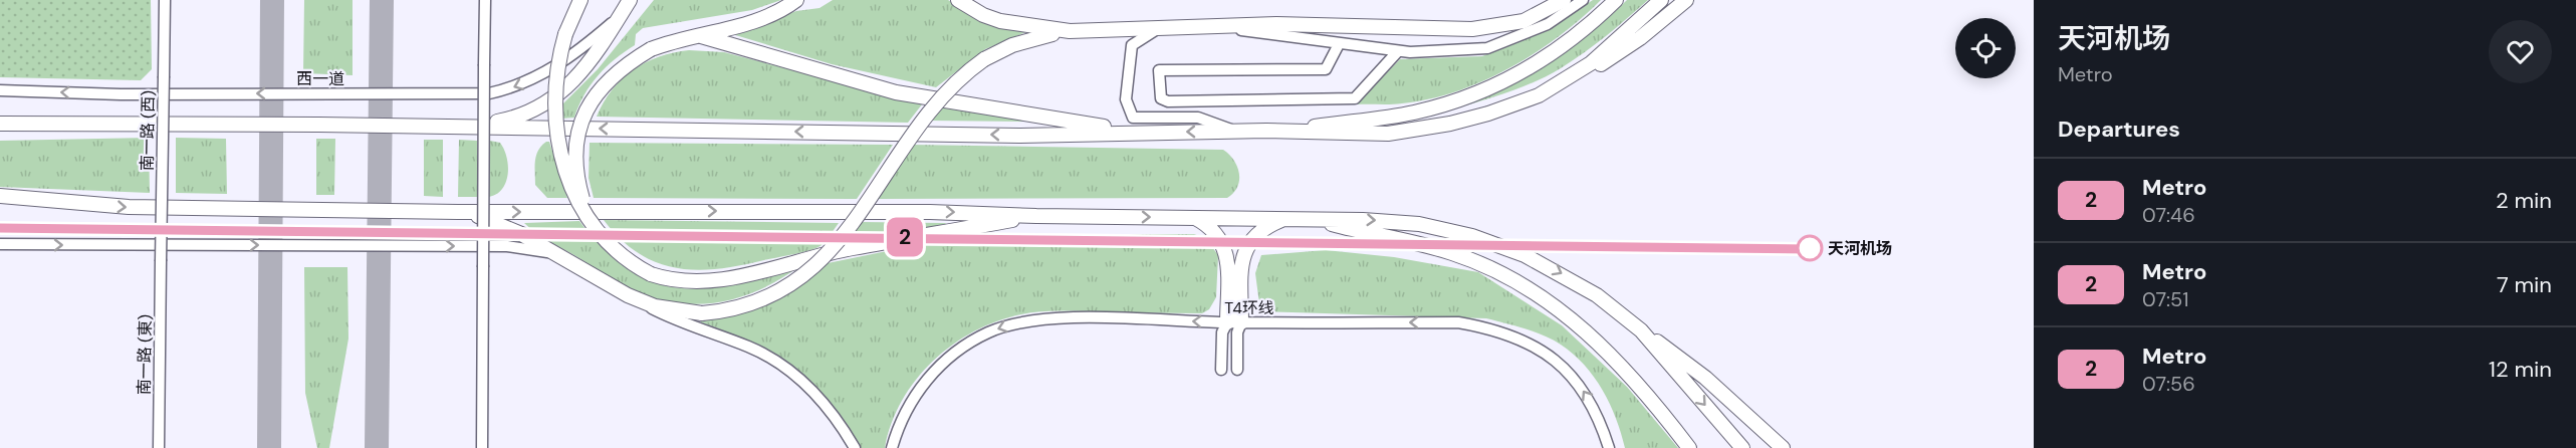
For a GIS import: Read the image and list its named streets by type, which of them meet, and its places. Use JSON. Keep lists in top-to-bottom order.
{
  "streets": {
    "street": [
      "西一道",
      "南一路 (西)",
      "T4环线",
      "南一路 (東)"
    ]
  },
  "crossings": [
    ["南一路 (西)", "南一路 (東)"]
  ],
  "one_way": ["西一道", "T4环线"],
  "places": ["天河机场"],
  "lines": ["metro line 2"],
  "page": {
    "on_map": "2",
    "heading": [
      ["天河机场", "Metro"],
      "Departures"
    ],
    "list": [
      {
        "mark": "2",
        "name": "Metro",
        "note": "07:46",
        "value": "2 min"
      },
      {
        "mark": "2",
        "name": "Metro",
        "note": "07:51",
        "value": "7 min"
      },
      {
        "mark": "2",
        "name": "Metro",
        "note": "07:56",
        "value": "12 min"
      }
    ]
  }
}
